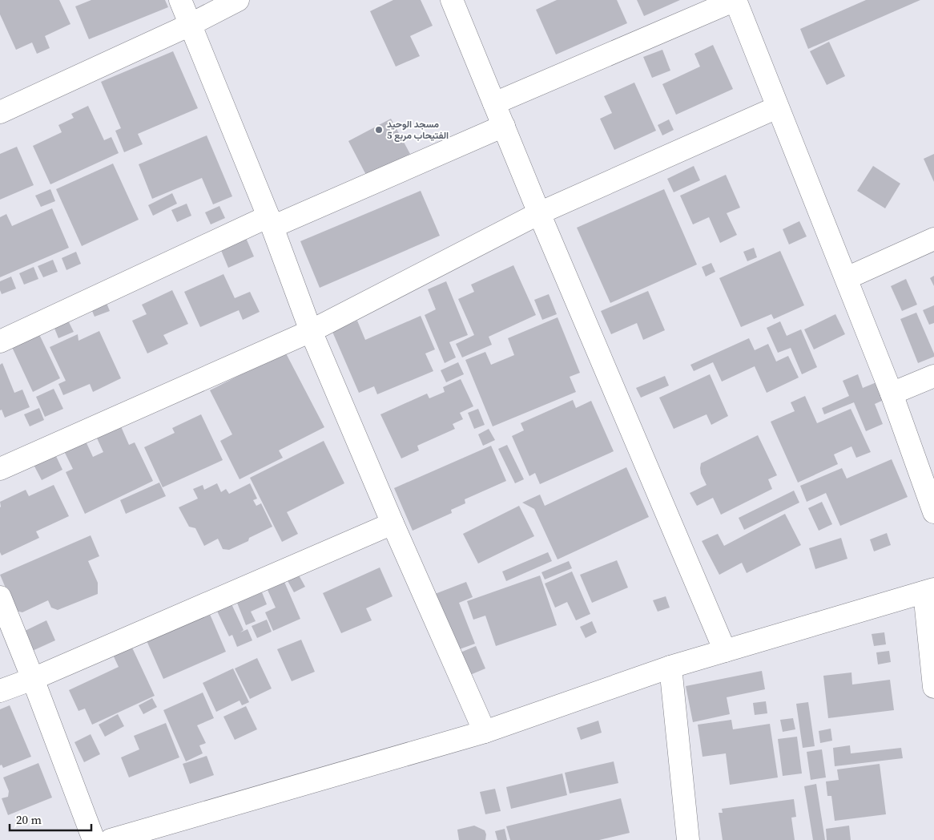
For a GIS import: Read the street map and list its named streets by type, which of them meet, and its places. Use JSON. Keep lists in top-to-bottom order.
{
  "places": ["مسجد الوحيد الفتيحاب مربع 5"],
  "scale_bar": "20 m"
}
